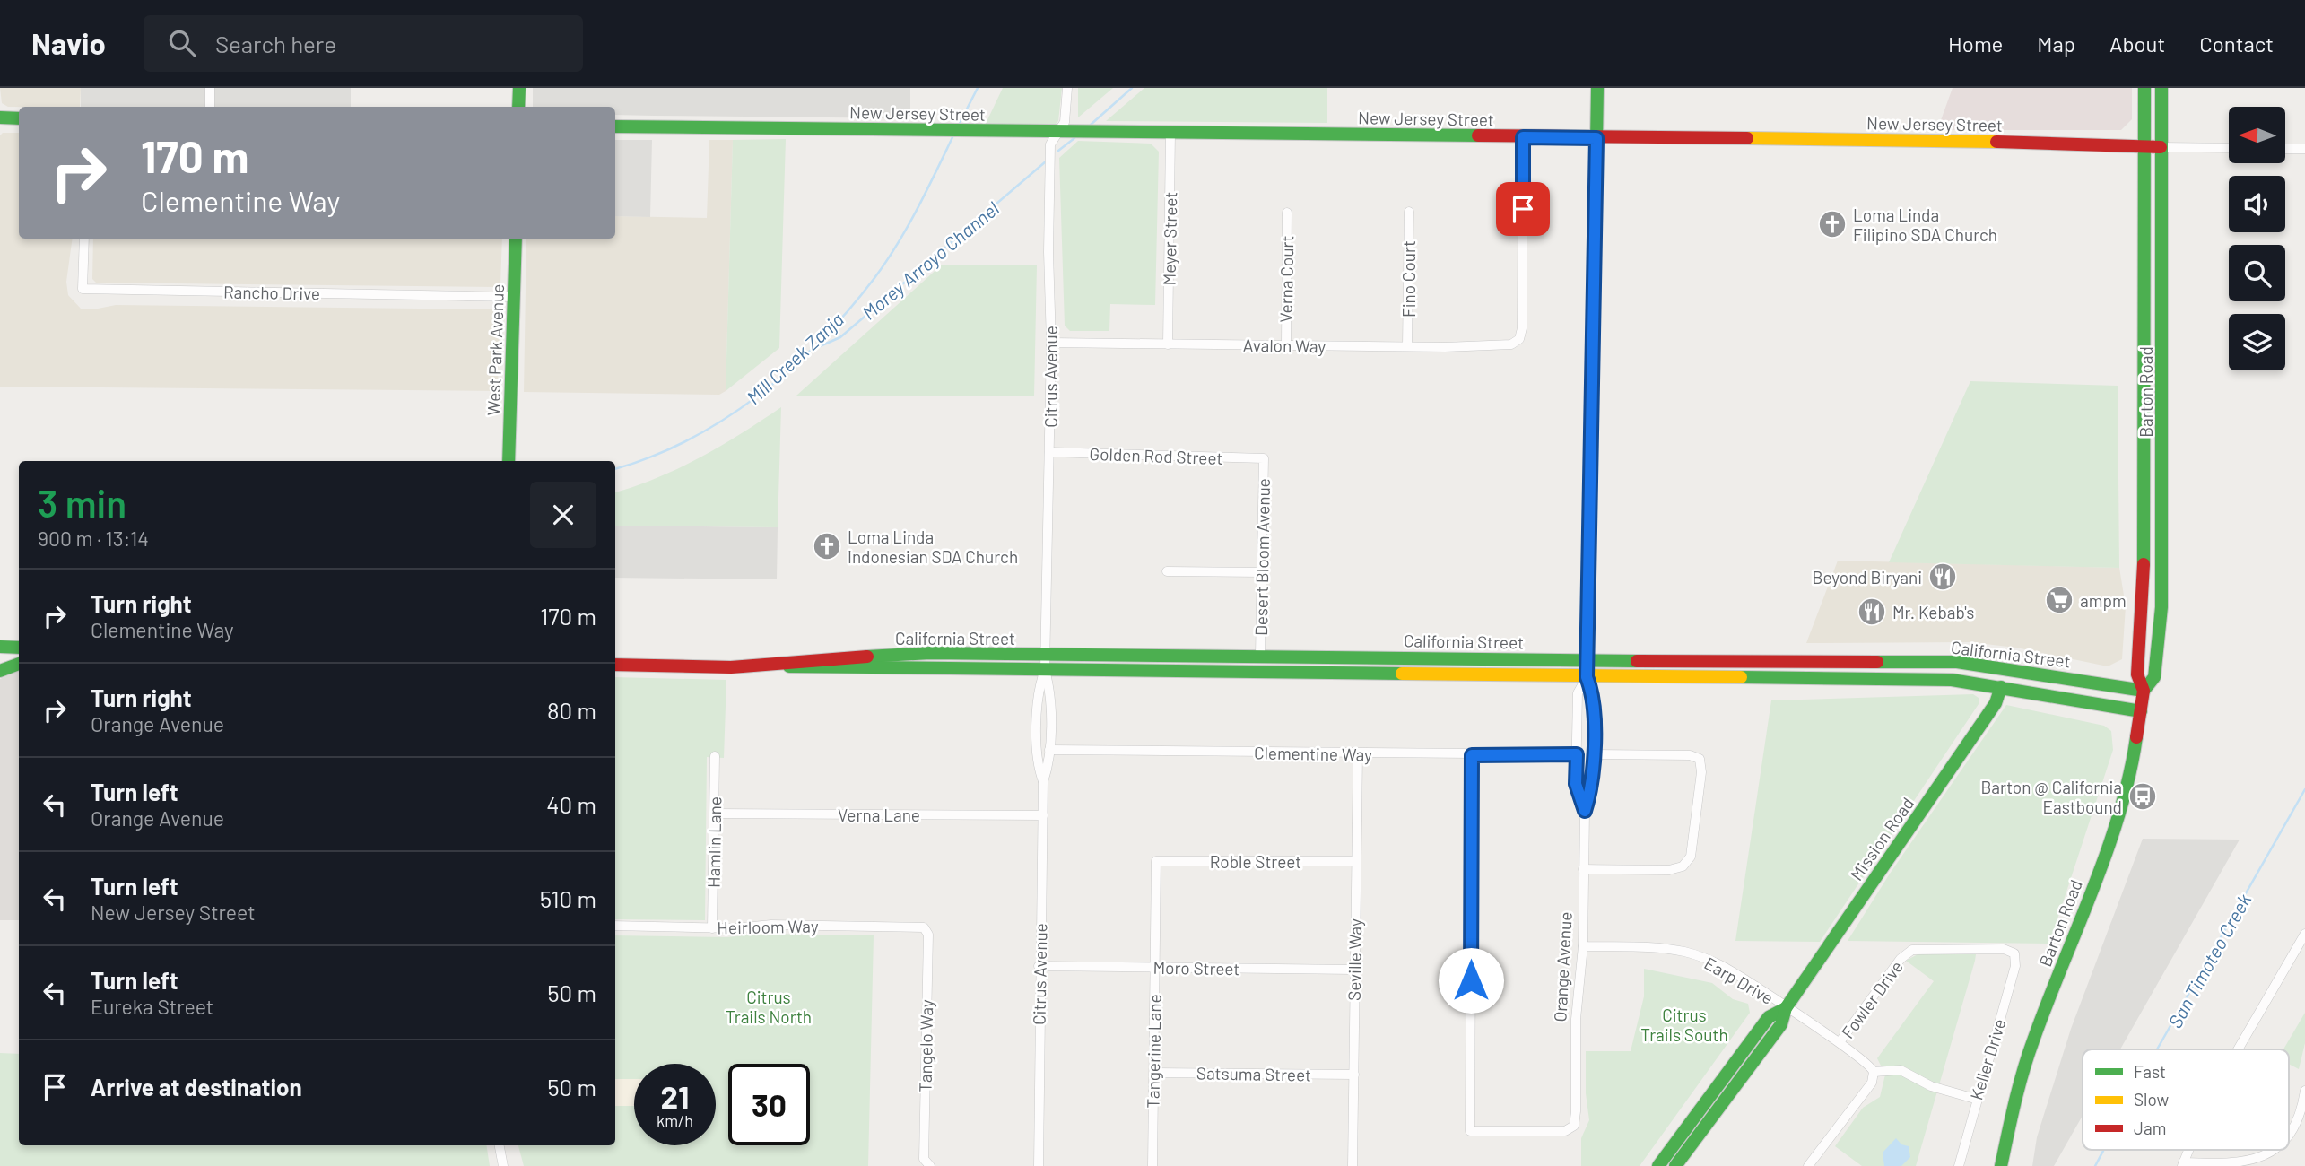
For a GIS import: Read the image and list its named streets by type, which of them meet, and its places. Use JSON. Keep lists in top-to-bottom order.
{
  "streets": {
    "main road": [
      "New Jersey Street",
      "West Park Avenue",
      "Barton Road",
      "California Street",
      "Mission Road",
      "Orange Avenue"
    ],
    "street": [
      "Meyer Street",
      "Verna Court",
      "Fino Court",
      "Rancho Drive",
      "Avalon Way",
      "Citrus Avenue",
      "Golden Rod Street",
      "Desert Bloom Avenue",
      "Clementine Way",
      "Verna Lane",
      "Hamlin Lane",
      "Roble Street",
      "Heirloom Way",
      "Seville Way",
      "Moro Street",
      "Earp Drive",
      "Fowler Drive",
      "Tangelo Way",
      "Tangerine Lane",
      "Keller Drive",
      "Satsuma Street"
    ]
  },
  "crossings": [
    ["New Jersey Street", "Meyer Street"],
    ["New Jersey Street", "Avalon Way"],
    ["New Jersey Street", "Citrus Avenue"],
    ["New Jersey Street", "Barton Road"],
    ["New Jersey Street", "Orange Avenue"],
    ["Meyer Street", "Avalon Way"],
    ["Verna Court", "Avalon Way"],
    ["Fino Court", "Avalon Way"],
    ["Rancho Drive", "West Park Avenue"],
    ["Avalon Way", "Citrus Avenue"],
    ["Citrus Avenue", "Golden Rod Street"],
    ["Citrus Avenue", "California Street"],
    ["Citrus Avenue", "Clementine Way"],
    ["Citrus Avenue", "Verna Lane"],
    ["Citrus Avenue", "Moro Street"],
    ["Barton Road", "California Street"],
    ["Golden Rod Street", "Desert Bloom Avenue"],
    ["Desert Bloom Avenue", "California Street"],
    ["California Street", "Mission Road"],
    ["California Street", "Orange Avenue"],
    ["Clementine Way", "Seville Way"],
    ["Clementine Way", "Orange Avenue"],
    ["Verna Lane", "Hamlin Lane"],
    ["Mission Road", "Earp Drive"],
    ["Hamlin Lane", "Heirloom Way"],
    ["Roble Street", "Seville Way"],
    ["Roble Street", "Tangerine Lane"],
    ["Heirloom Way", "Tangelo Way"],
    ["Seville Way", "Moro Street"],
    ["Seville Way", "Satsuma Street"],
    ["Orange Avenue", "Earp Drive"],
    ["Moro Street", "Tangerine Lane"],
    ["Earp Drive", "Fowler Drive"],
    ["Fowler Drive", "Keller Drive"],
    ["Tangerine Lane", "Satsuma Street"]
  ],
  "water": ["Morey Arroyo Channel", "Mill Creek Zanja", "San Timoteo Creek"],
  "parks": ["Citrus Trails North", "Citrus Trails South"],
  "places": {
    "church": ["Loma Linda Filipino SDA Church", "Loma Linda Indonesian SDA Church"],
    "restaurant": ["Beyond Biryani", "Mr. Kebab's"],
    "supermarket": ["ampm"],
    "bus stop": ["Barton @ California Eastbound"]
  },
  "legend": ["Fast", "Slow", "Jam"],
  "north": "left",
  "page": {
    "header": "Navio",
    "search": "Search here",
    "nav": [
      "Home",
      "Map",
      "About",
      "Contact"
    ],
    "turn": ["170 m", "Clementine Way"],
    "heading": ["3 min", "900 m · 13:14"],
    "list": [
      {
        "name": "Turn right",
        "note": "Clementine Way",
        "value": "170 m"
      },
      {
        "name": "Turn right",
        "note": "Orange Avenue",
        "value": "80 m"
      },
      {
        "name": "Turn left",
        "note": "Orange Avenue",
        "value": "40 m"
      },
      {
        "name": "Turn left",
        "note": "New Jersey Street",
        "value": "510 m"
      },
      {
        "name": "Turn left",
        "note": "Eureka Street",
        "value": "50 m"
      },
      {
        "name": "Arrive at destination",
        "value": "50 m"
      }
    ],
    "speed": "21 km/h",
    "limit": "30"
  }
}
